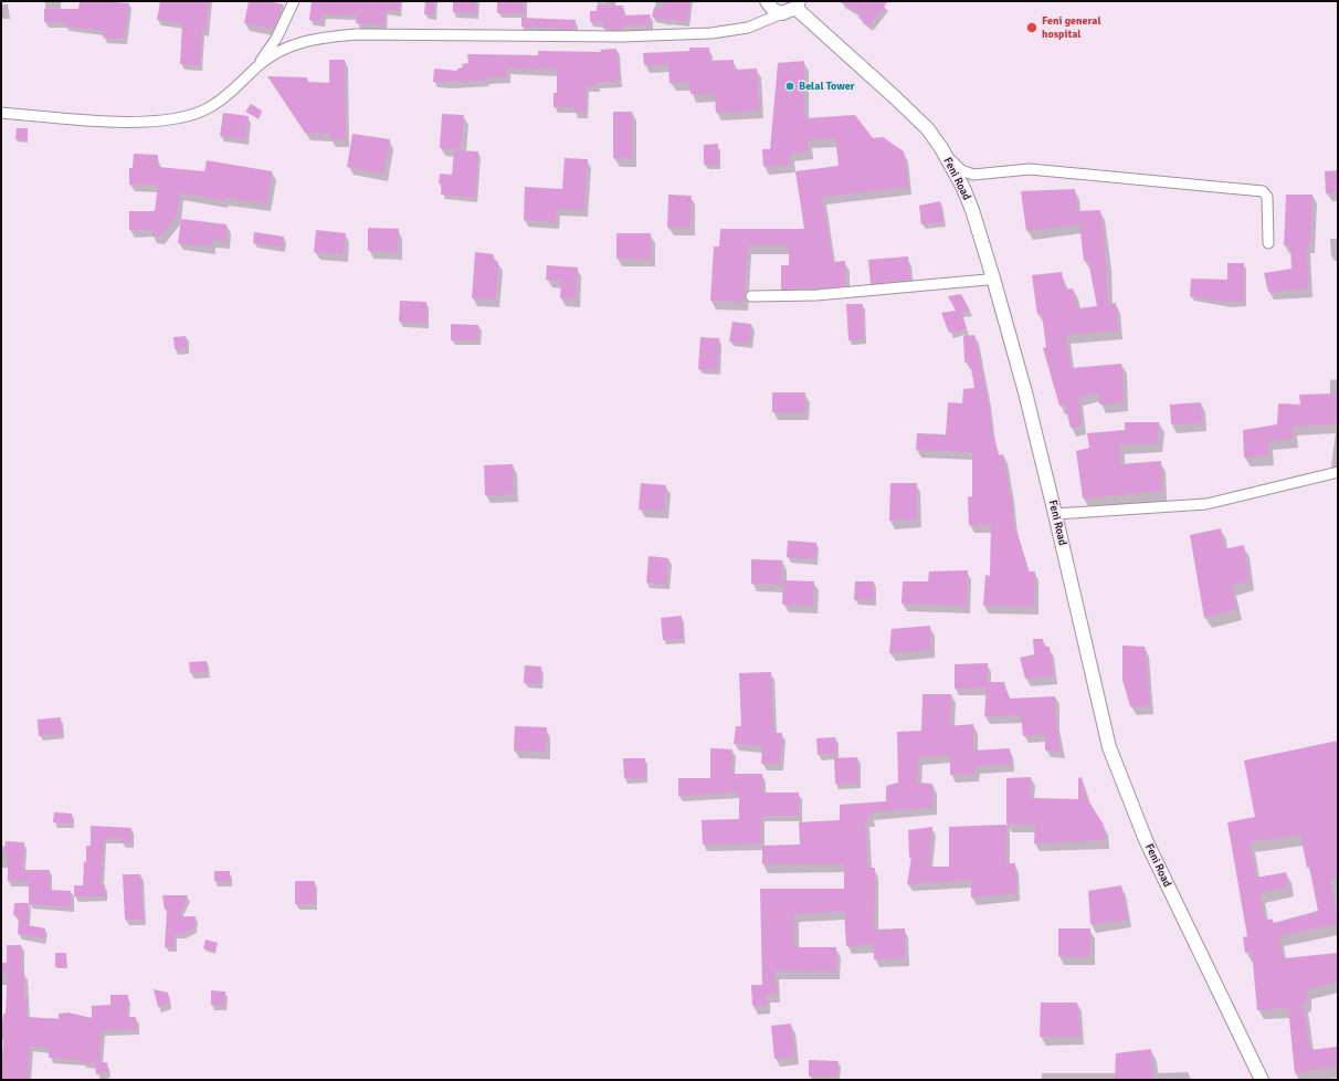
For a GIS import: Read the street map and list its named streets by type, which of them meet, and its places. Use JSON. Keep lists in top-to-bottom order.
{
  "streets": {
    "main road": ["Feni Road"]
  },
  "places": ["Feni general hospital", "Belal Tower"]
}
